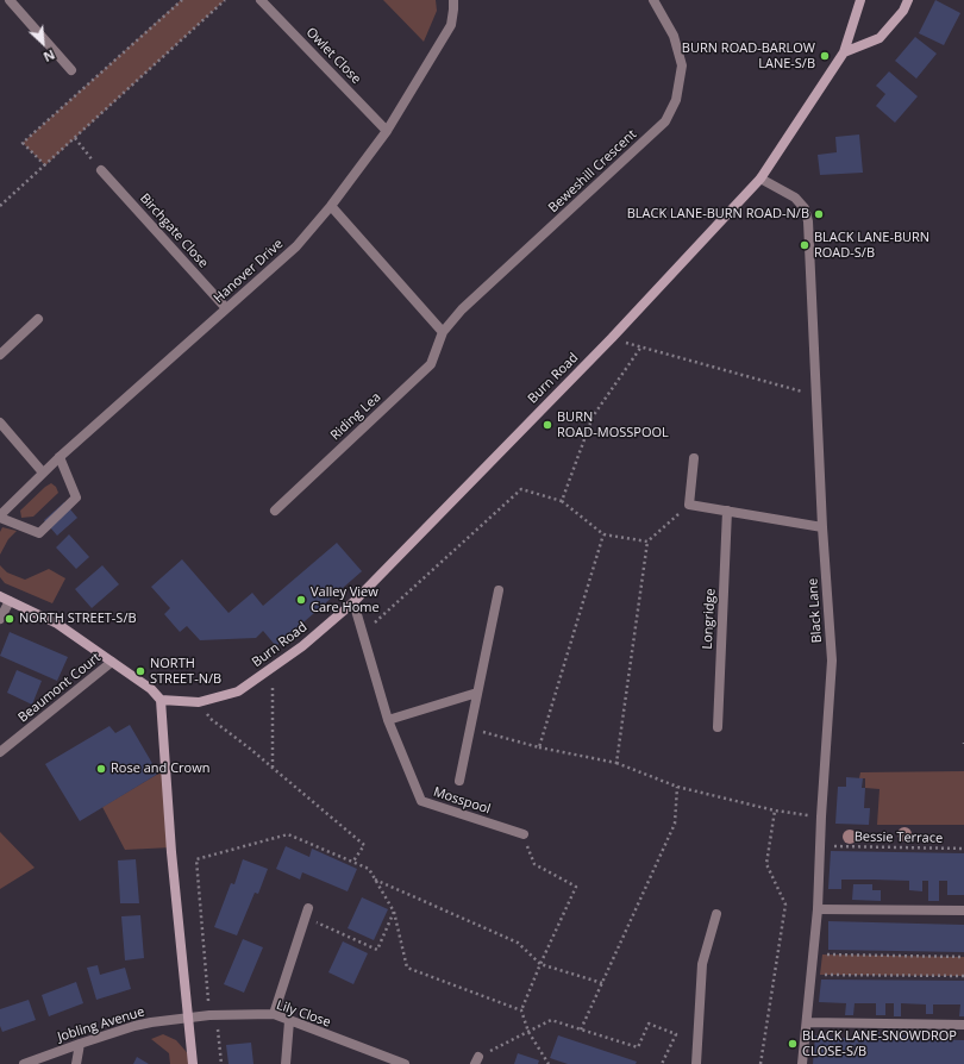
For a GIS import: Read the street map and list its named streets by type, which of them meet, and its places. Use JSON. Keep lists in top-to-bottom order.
{
  "streets": {
    "street": [
      "Owlet Close",
      "Beweshill Crescent",
      "Birchgate Close",
      "Hanover Drive",
      "Burn Road",
      "Riding Lea",
      "Black Lane",
      "Longridge",
      "Beaumont Court",
      "Mosspool",
      "Lily Close",
      "Jobling Avenue"
    ],
    "path": ["Bessie Terrace"]
  },
  "crossings": [
    ["Owlet Close", "Hanover Drive"],
    ["Beweshill Crescent", "Riding Lea"],
    ["Birchgate Close", "Hanover Drive"],
    ["Burn Road", "Black Lane"],
    ["Burn Road", "Mosspool"],
    ["Lily Close", "Jobling Avenue"]
  ],
  "places": [
    "BURN ROAD-BARLOW LANE-S/B",
    "BLACK LANE-BURN ROAD-N/B",
    "BLACK LANE-BURN ROAD-S/B",
    "BURN ROAD-MOSSPOOL",
    "Valley View Care Home",
    "NORTH STREET-S/B",
    "NORTH STREET-N/B",
    "Rose and Crown",
    "BLACK LANE-SNOWDROP CLOSE-S/B"
  ],
  "north": "bottom right"
}
